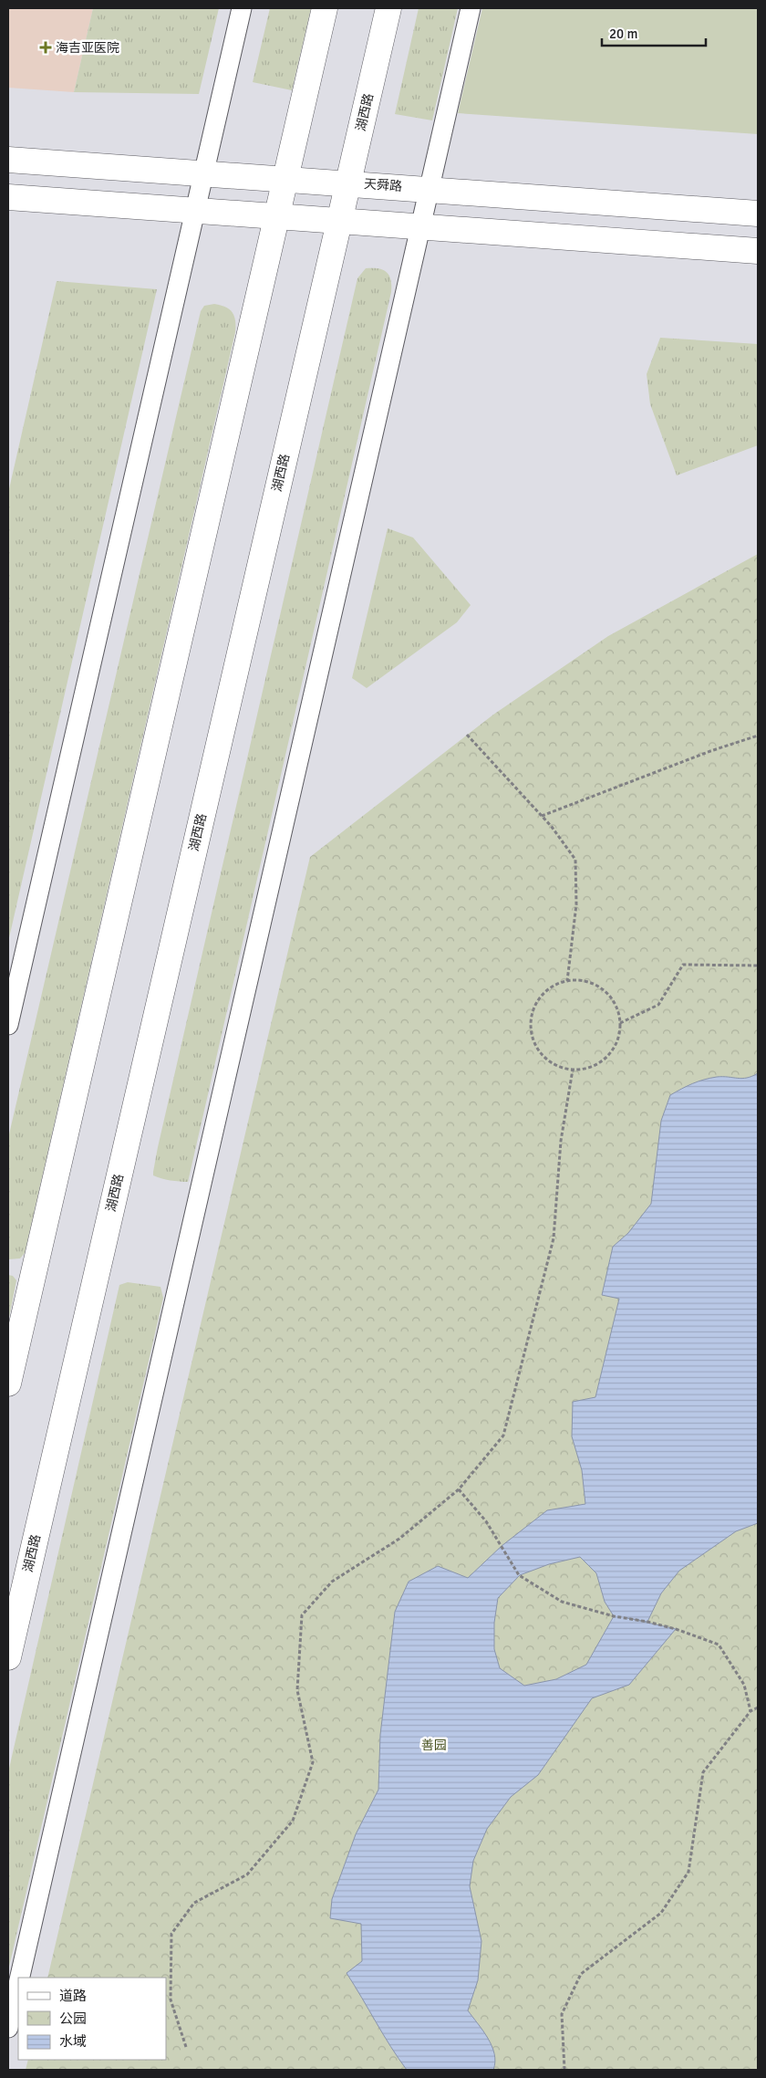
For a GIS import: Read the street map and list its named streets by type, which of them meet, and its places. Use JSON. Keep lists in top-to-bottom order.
{
  "streets": {
    "main road": ["湖西路", "天舜路"]
  },
  "crossings": [
    ["湖西路", "天舜路"]
  ],
  "parks": ["善园"],
  "places": {
    "health": ["海吉亚医院"]
  },
  "legend": ["道路", "公园", "水域"],
  "scale_bar": "20 m"
}
